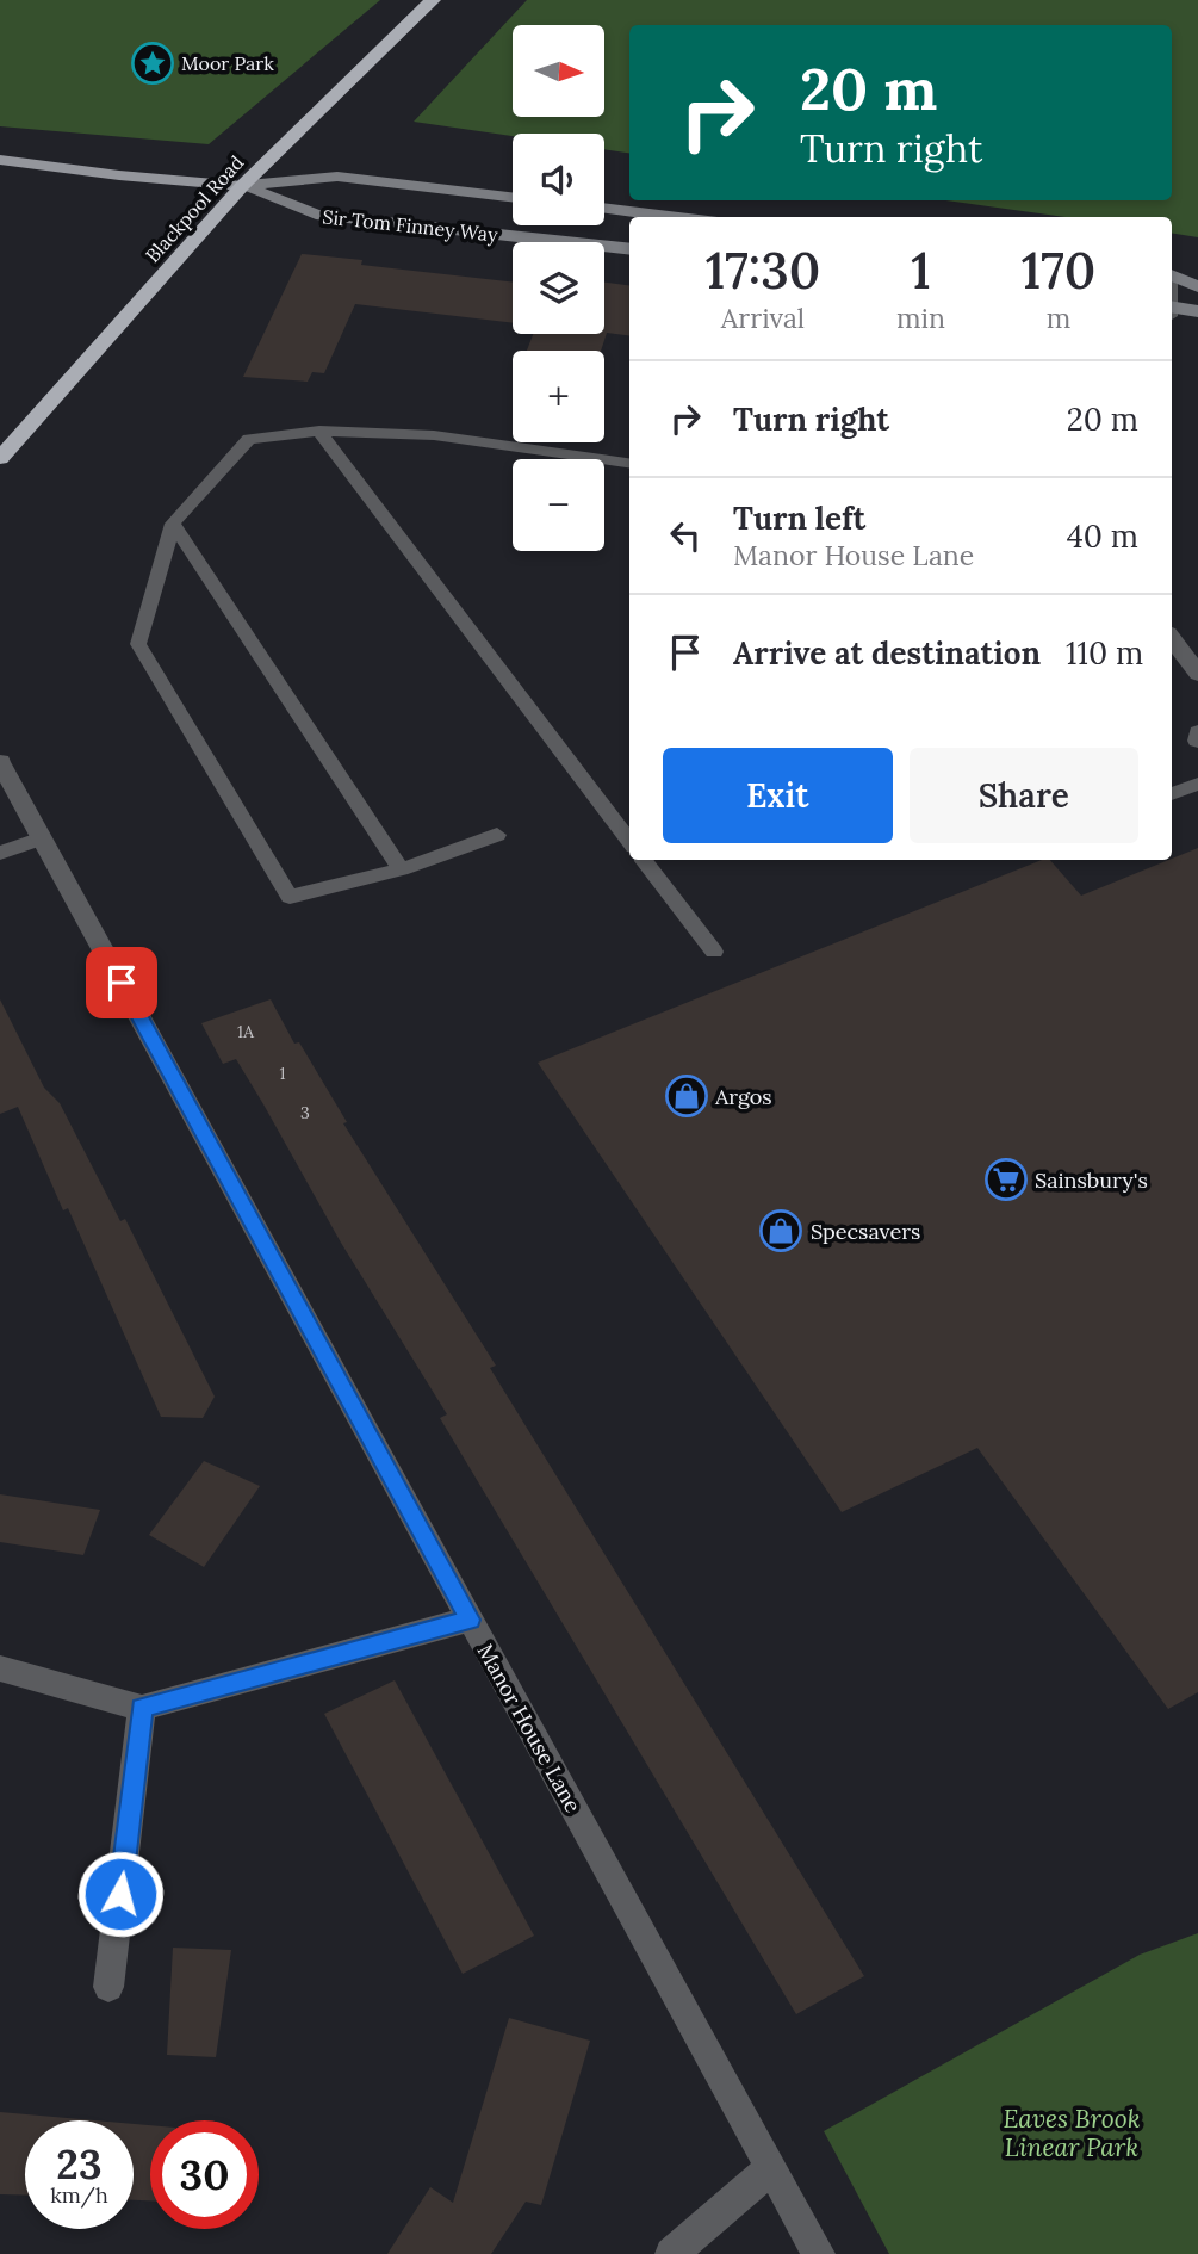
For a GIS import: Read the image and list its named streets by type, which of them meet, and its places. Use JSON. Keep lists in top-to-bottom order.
{
  "streets": {
    "highway": ["Blackpool Road"],
    "main road": ["Sir Tom Finney Way"],
    "street": ["Manor House Lane"]
  },
  "crossings": [
    ["Blackpool Road", "Sir Tom Finney Way"]
  ],
  "parks": ["Eaves Brook Linear Park"],
  "places": {
    "place": ["Moor Park"],
    "shop": ["Argos", "Specsavers"],
    "supermarket": ["Sainsbury's"]
  },
  "house_numbers": ["1A", "1", "3"],
  "north": "right",
  "page": {
    "map_buttons": ["+", "−"],
    "turn": ["20 m", "Turn right"],
    "eta": [
      "17:30",
      "Arrival",
      "1",
      "min",
      "170",
      "m"
    ],
    "list": [
      {
        "name": "Turn right",
        "value": "20 m"
      },
      {
        "name": "Turn left",
        "note": "Manor House Lane",
        "value": "40 m"
      },
      {
        "name": "Arrive at destination",
        "value": "110 m"
      }
    ],
    "buttons": ["Exit", "Share"],
    "speed": "23 km/h",
    "limit": "30"
  }
}
